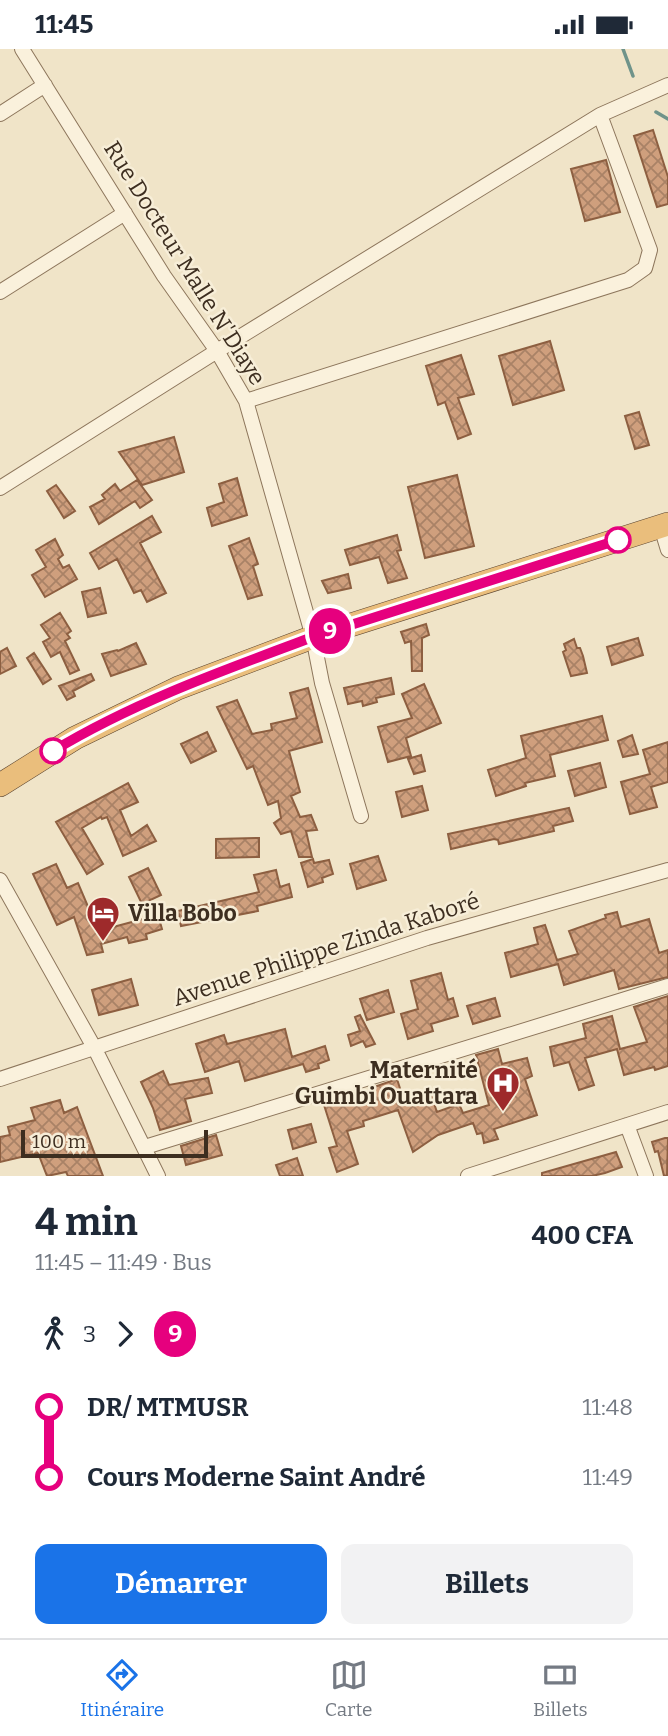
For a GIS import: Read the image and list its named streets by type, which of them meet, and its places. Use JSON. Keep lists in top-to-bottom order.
{
  "streets": {
    "street": ["Rue Docteur Malle N'Diaye", "Avenue Philippe Zinda Kaboré"]
  },
  "places": {
    "hotel": ["Villa Bobo"],
    "hospital": ["Maternité Guimbi Ouattara"]
  },
  "lines": ["bus line 9"],
  "scale_bar": "100 m",
  "page": {
    "status": "11:45",
    "on_map": "9",
    "scale": "100 m",
    "heading": ["4 min", "11:45 – 11:49 · Bus", "400 CFA"],
    "legs": ["3", "9"],
    "list": [
      {
        "name": "DR/ MTMUSR",
        "value": "11:48"
      },
      {
        "name": "Cours Moderne Saint André",
        "value": "11:49"
      }
    ],
    "buttons": ["Démarrer", "Billets"],
    "tabs": ["Itinéraire", "Carte", "Billets"]
  }
}
